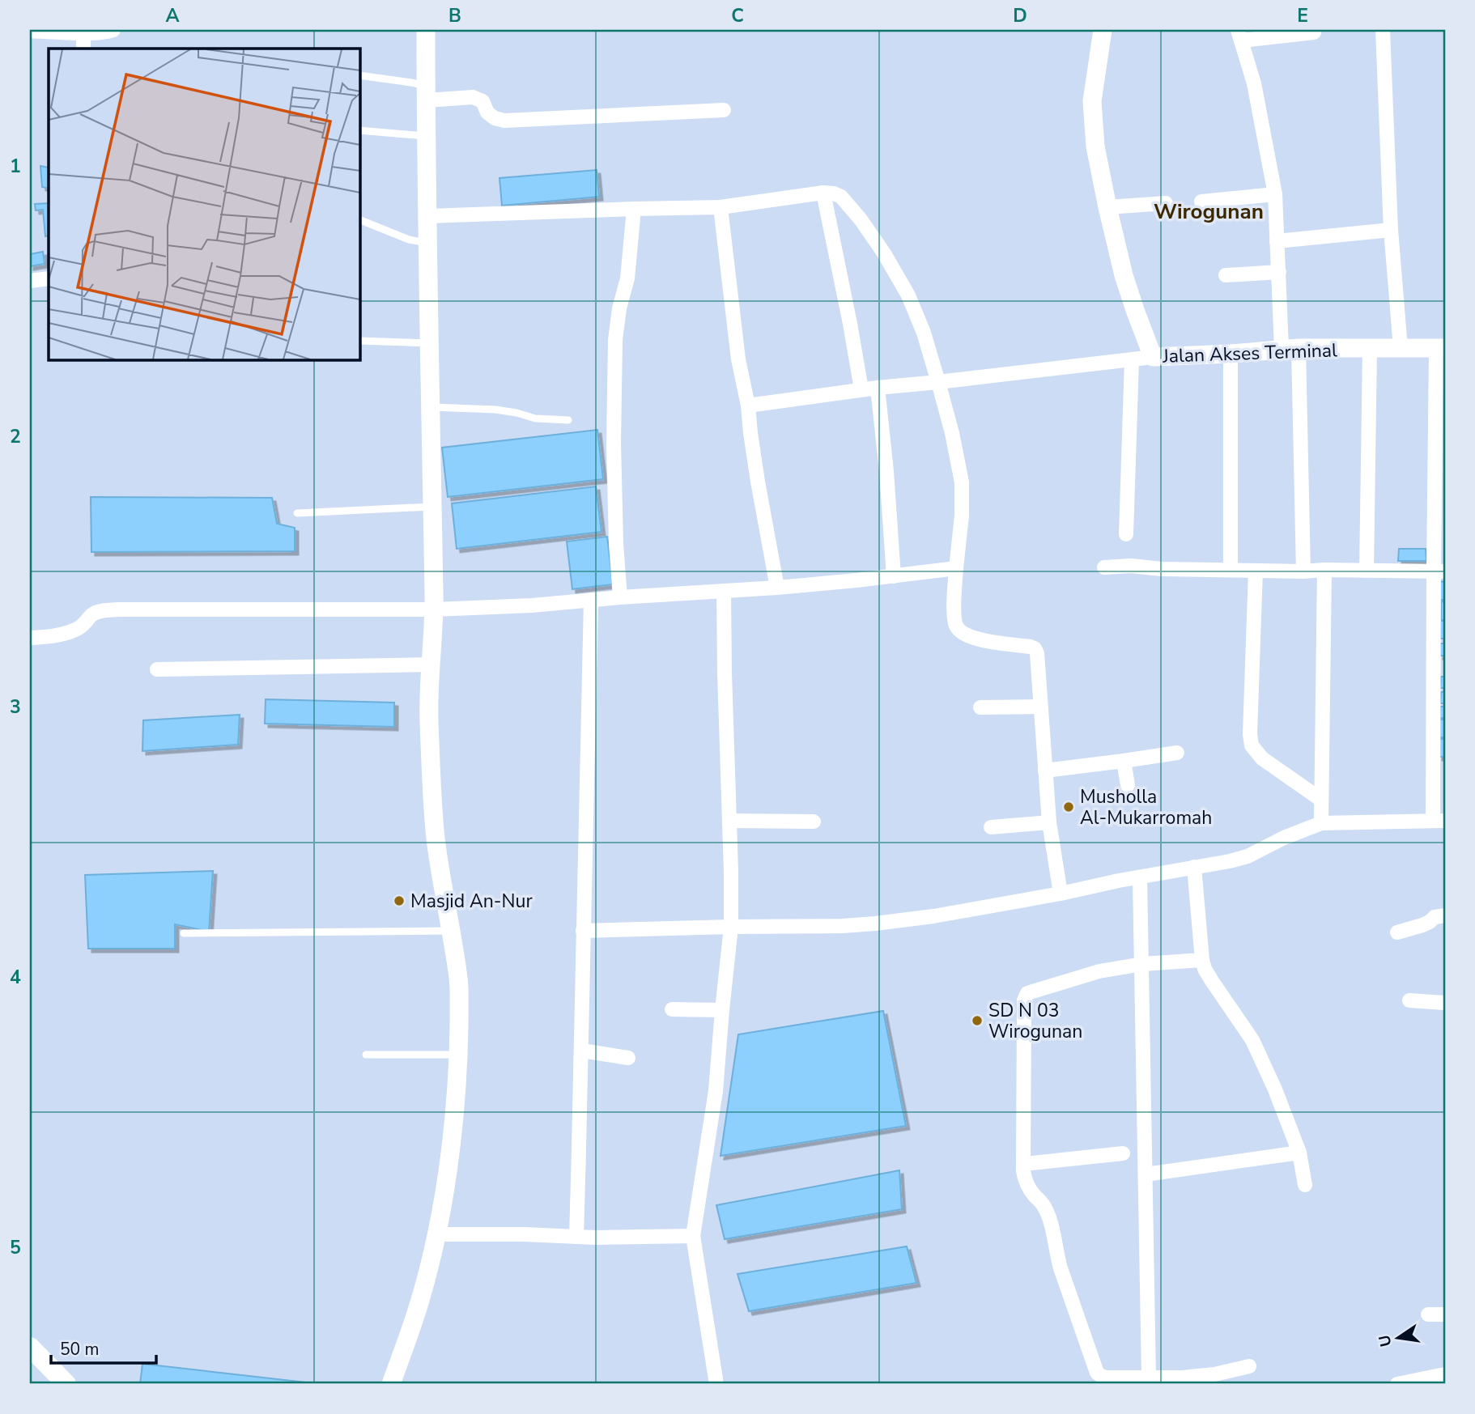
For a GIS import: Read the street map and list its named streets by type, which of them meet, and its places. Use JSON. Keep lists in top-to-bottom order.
{
  "streets": {
    "street": ["Jalan Akses Terminal"]
  },
  "districts": ["Wirogunan"],
  "places": ["Musholla Al-Mukarromah", "Masjid An-Nur", "SD N 03 Wirogunan"],
  "scale_bar": "50 m",
  "north": "left",
  "grid": {
    "columns": [
      "A",
      "B",
      "C",
      "D",
      "E"
    ],
    "rows": [
      "1",
      "2",
      "3",
      "4",
      "5"
    ]
  }
}
